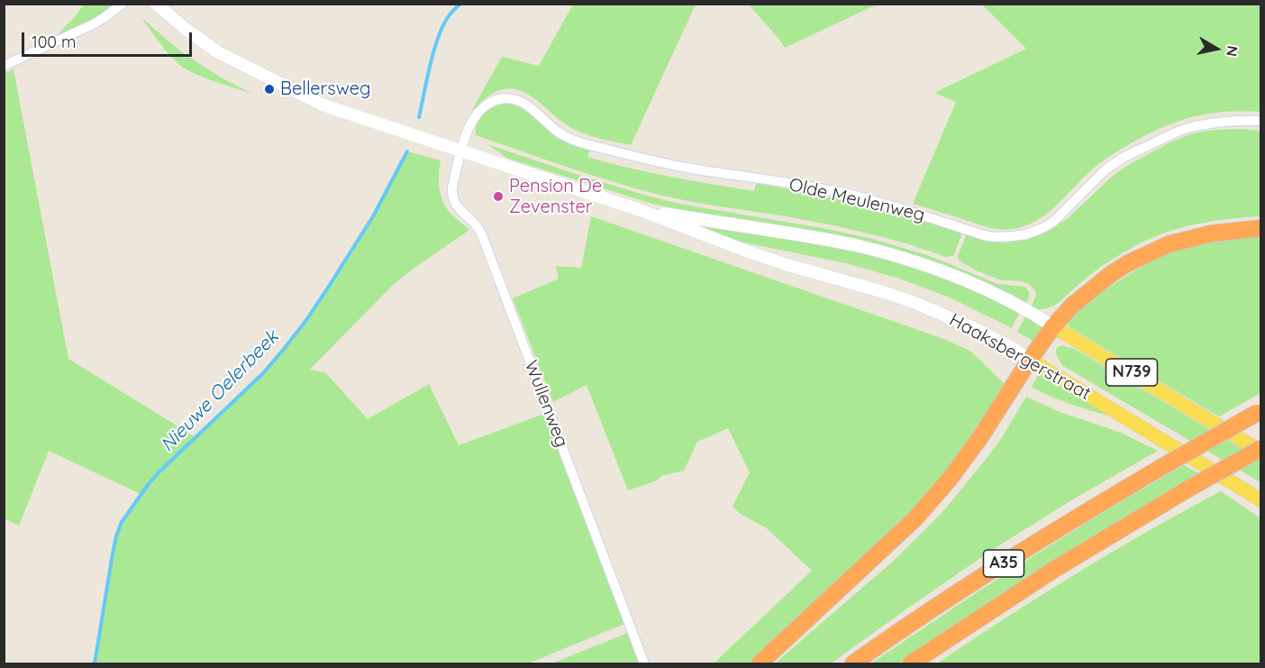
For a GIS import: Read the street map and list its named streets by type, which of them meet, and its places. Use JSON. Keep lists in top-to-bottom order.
{
  "streets": {
    "highway": ["A35"],
    "main road": ["Haaksbergerstraat", "N739"],
    "street": ["Olde Meulenweg", "Wullenweg"]
  },
  "crossings": [
    ["Olde Meulenweg", "Haaksbergerstraat"],
    ["Olde Meulenweg", "Wullenweg"],
    ["Haaksbergerstraat", "Wullenweg"],
    ["Haaksbergerstraat", "A35"]
  ],
  "water": ["Nieuwe Oelerbeek"],
  "places": ["Bellersweg", "Pension De Zevenster"],
  "scale_bar": "100 m",
  "north": "right"
}
